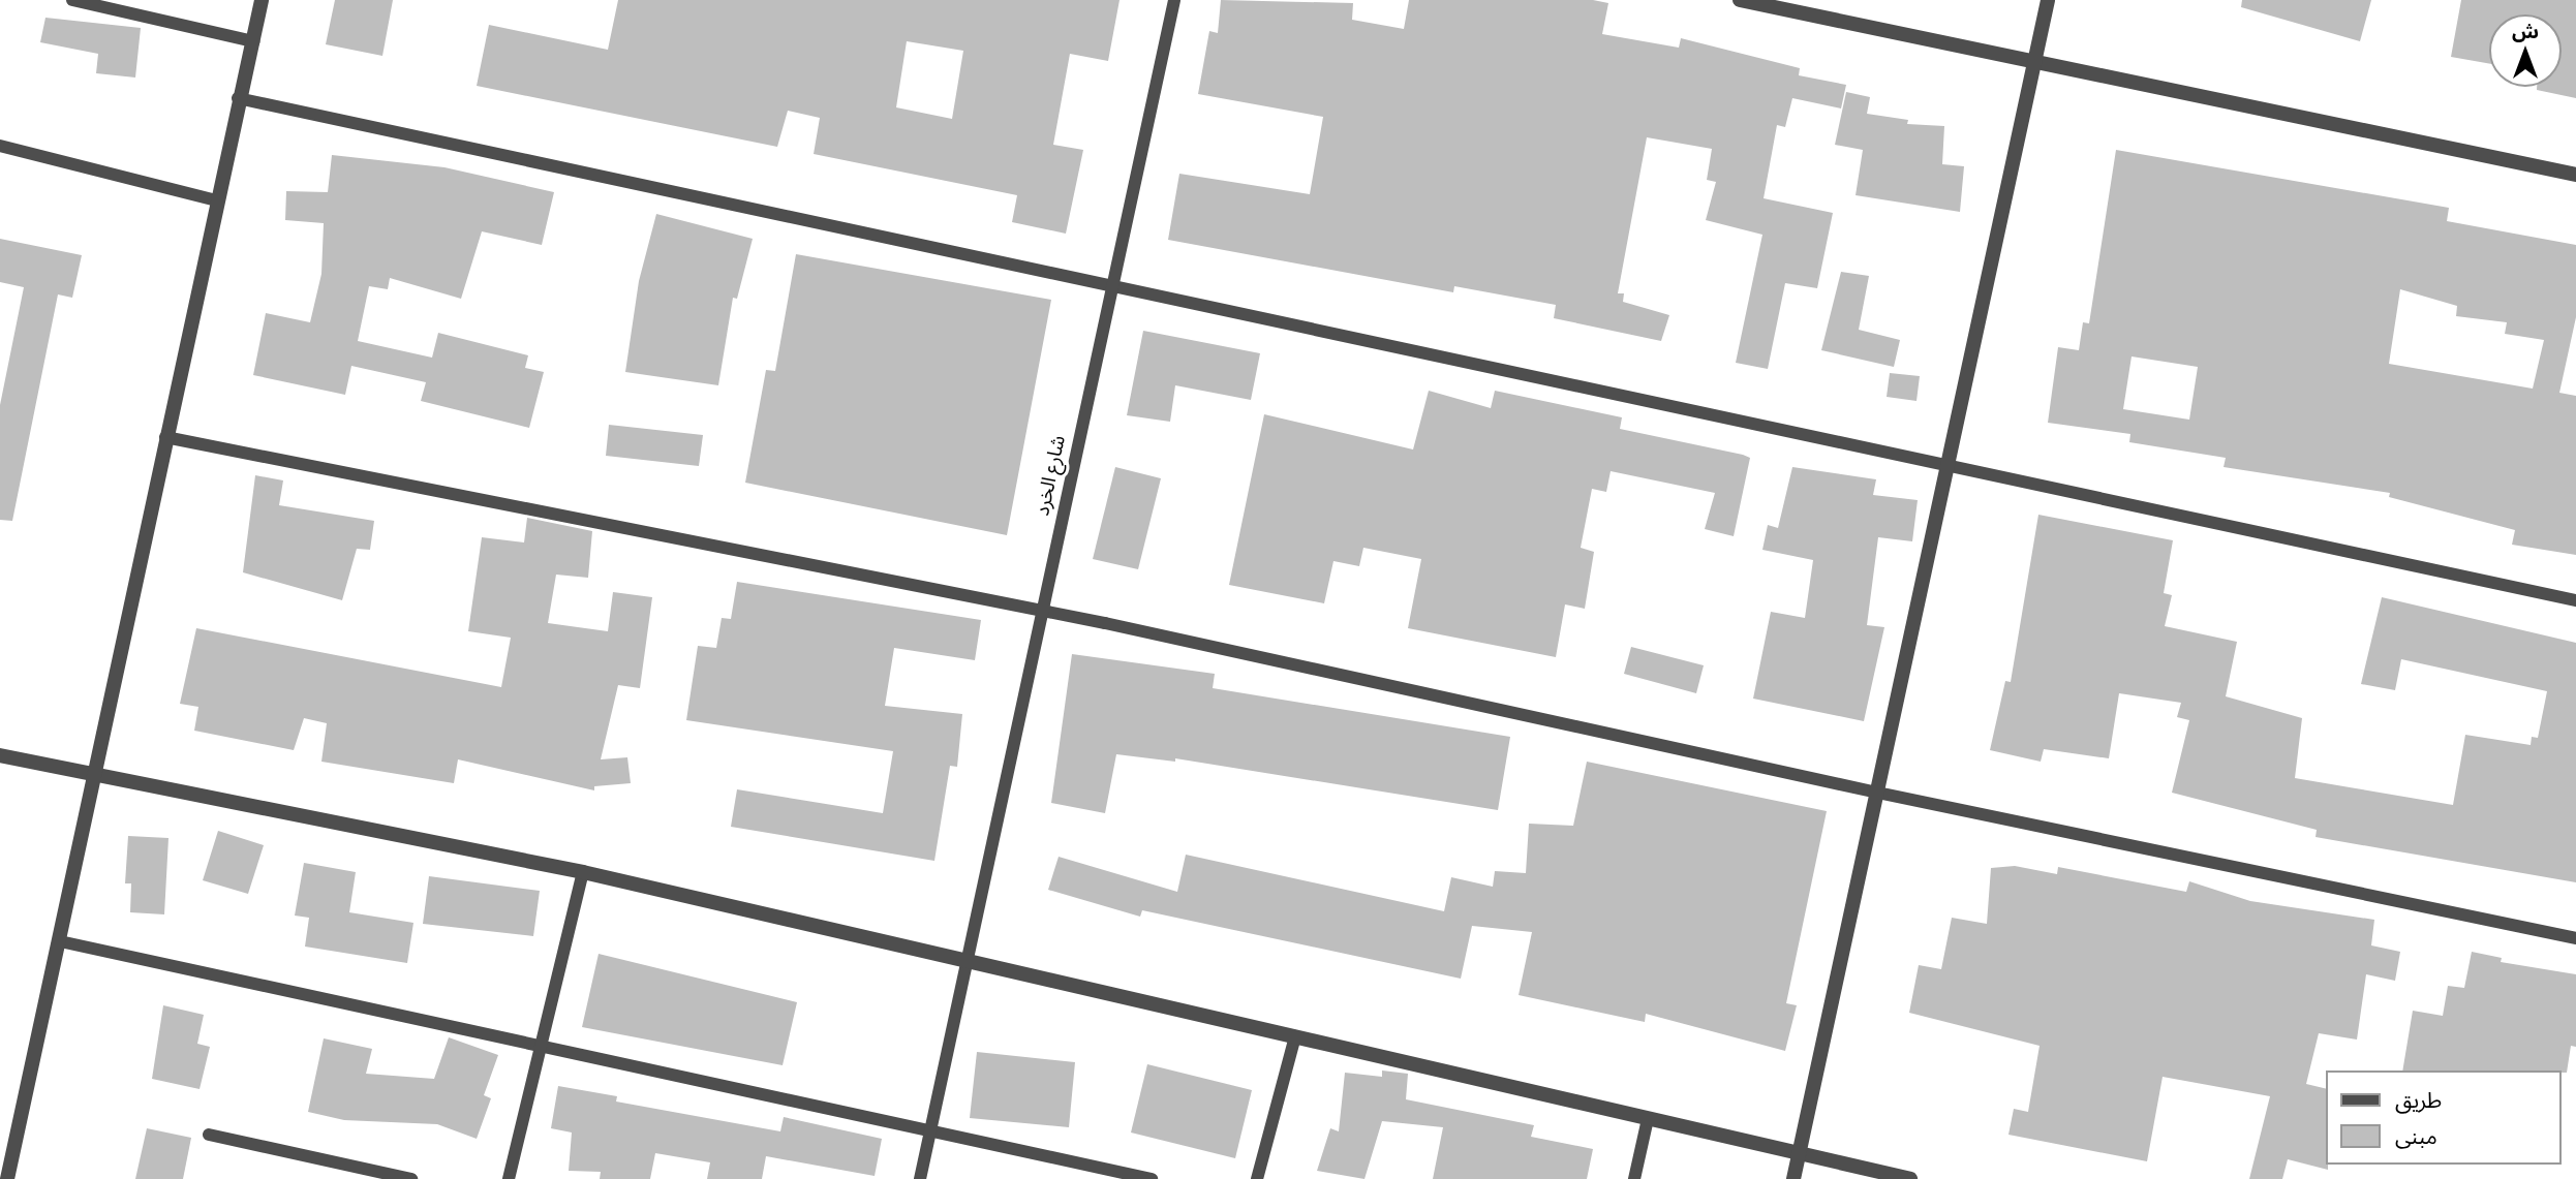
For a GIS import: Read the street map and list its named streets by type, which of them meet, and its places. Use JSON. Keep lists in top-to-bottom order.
{
  "streets": {
    "lane": ["شارع الخرد"]
  },
  "legend": ["طريق", "مبنى"],
  "north": "top"
}
